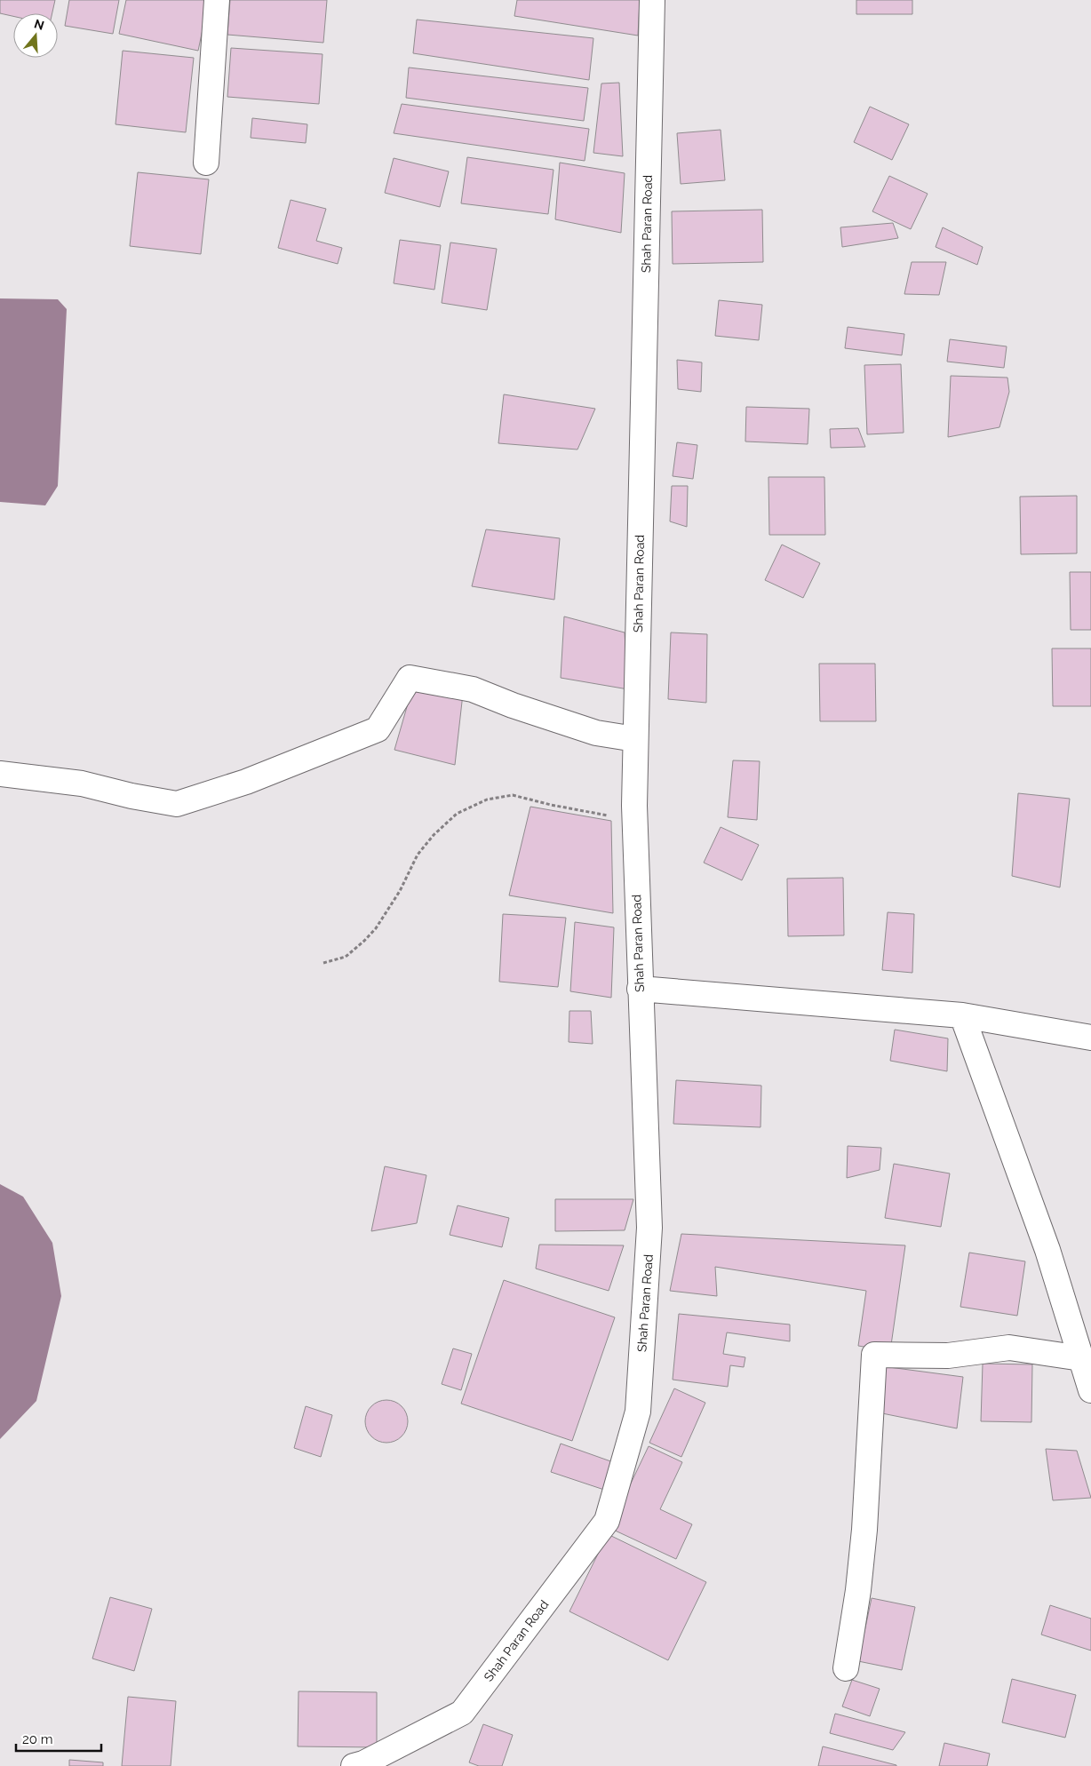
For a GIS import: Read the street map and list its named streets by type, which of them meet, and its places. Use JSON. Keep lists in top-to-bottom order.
{
  "streets": {
    "street": ["Shah Paran Road"]
  },
  "scale_bar": "20 m",
  "north": "top"
}
